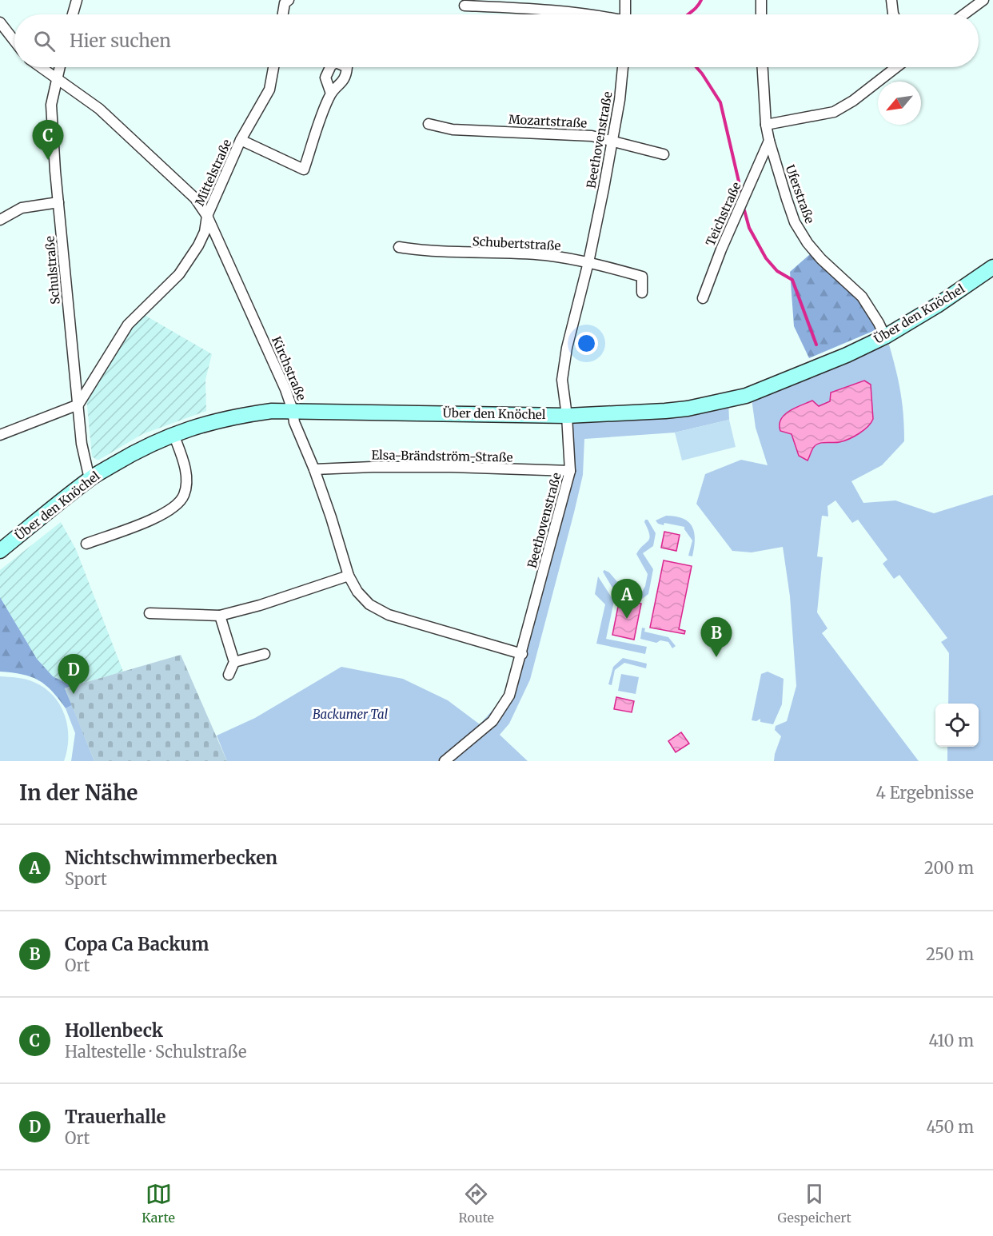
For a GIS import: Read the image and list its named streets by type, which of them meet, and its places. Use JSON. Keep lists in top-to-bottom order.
{
  "streets": {
    "main road": ["Über den Knöchel"],
    "street": [
      "Mozartstraße",
      "Beethovenstraße",
      "Mittelstraße",
      "Uferstraße",
      "Teichstraße",
      "Schubertstraße",
      "Schulstraße",
      "Kirchstraße",
      "Elsa-Brändström-Straße"
    ]
  },
  "crossings": [
    ["Mozartstraße", "Beethovenstraße"],
    ["Beethovenstraße", "Schubertstraße"],
    ["Beethovenstraße", "Über den Knöchel"],
    ["Beethovenstraße", "Kirchstraße"],
    ["Beethovenstraße", "Elsa-Brändström-Straße"],
    ["Mittelstraße", "Schulstraße"],
    ["Mittelstraße", "Kirchstraße"],
    ["Uferstraße", "Teichstraße"],
    ["Uferstraße", "Über den Knöchel"],
    ["Schulstraße", "Über den Knöchel"],
    ["Schulstraße", "Kirchstraße"],
    ["Über den Knöchel", "Kirchstraße"],
    ["Kirchstraße", "Elsa-Brändström-Straße"]
  ],
  "parks": ["Backumer Tal"],
  "north": "bottom left",
  "page": {
    "search": "Hier suchen",
    "pins": [
      "C",
      "A",
      "B",
      "D"
    ],
    "heading": ["In der Nähe", "4 Ergebnisse"],
    "list": [
      {
        "mark": "A",
        "name": "Nichtschwimmerbecken",
        "note": "Sport",
        "value": "200 m"
      },
      {
        "mark": "B",
        "name": "Copa Ca Backum",
        "note": "Ort",
        "value": "250 m"
      },
      {
        "mark": "C",
        "name": "Hollenbeck",
        "note": "Haltestelle · Schulstraße",
        "value": "410 m"
      },
      {
        "mark": "D",
        "name": "Trauerhalle",
        "note": "Ort",
        "value": "450 m"
      }
    ],
    "nav": ["Karte", "Route", "Gespeichert"]
  }
}
